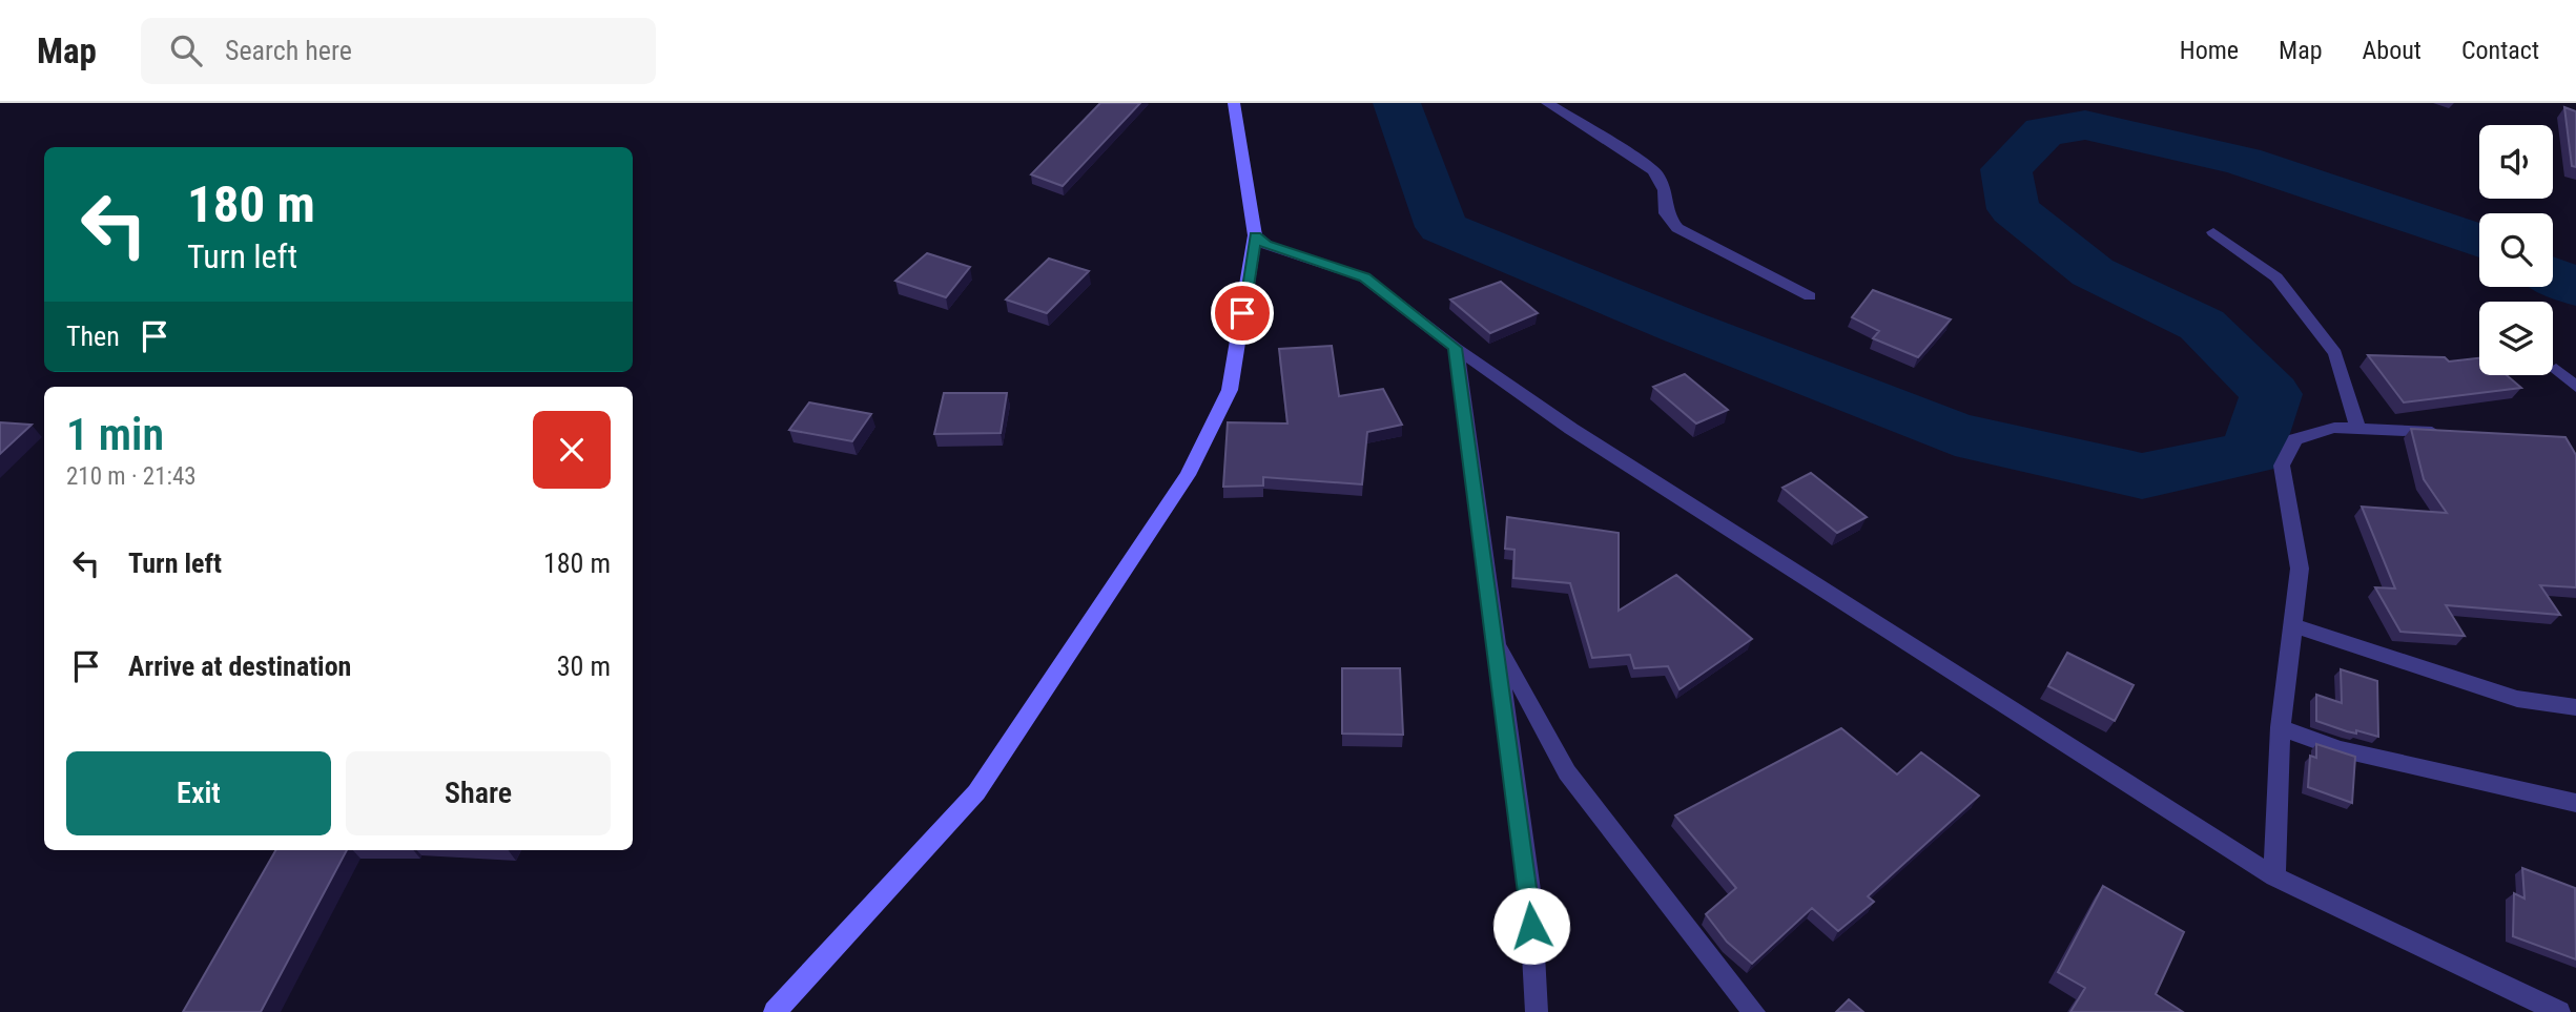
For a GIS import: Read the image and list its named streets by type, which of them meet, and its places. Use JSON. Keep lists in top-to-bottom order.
{
  "page": {
    "header": "Map",
    "search": "Search here",
    "nav": [
      "Home",
      "Map",
      "About",
      "Contact"
    ],
    "turn": ["180 m", "Turn left"],
    "then": "Then",
    "heading": ["1 min", "210 m · 21:43"],
    "list": [
      {
        "name": "Turn left",
        "value": "180 m"
      },
      {
        "name": "Arrive at destination",
        "value": "30 m"
      }
    ],
    "buttons": ["Exit", "Share"]
  }
}
